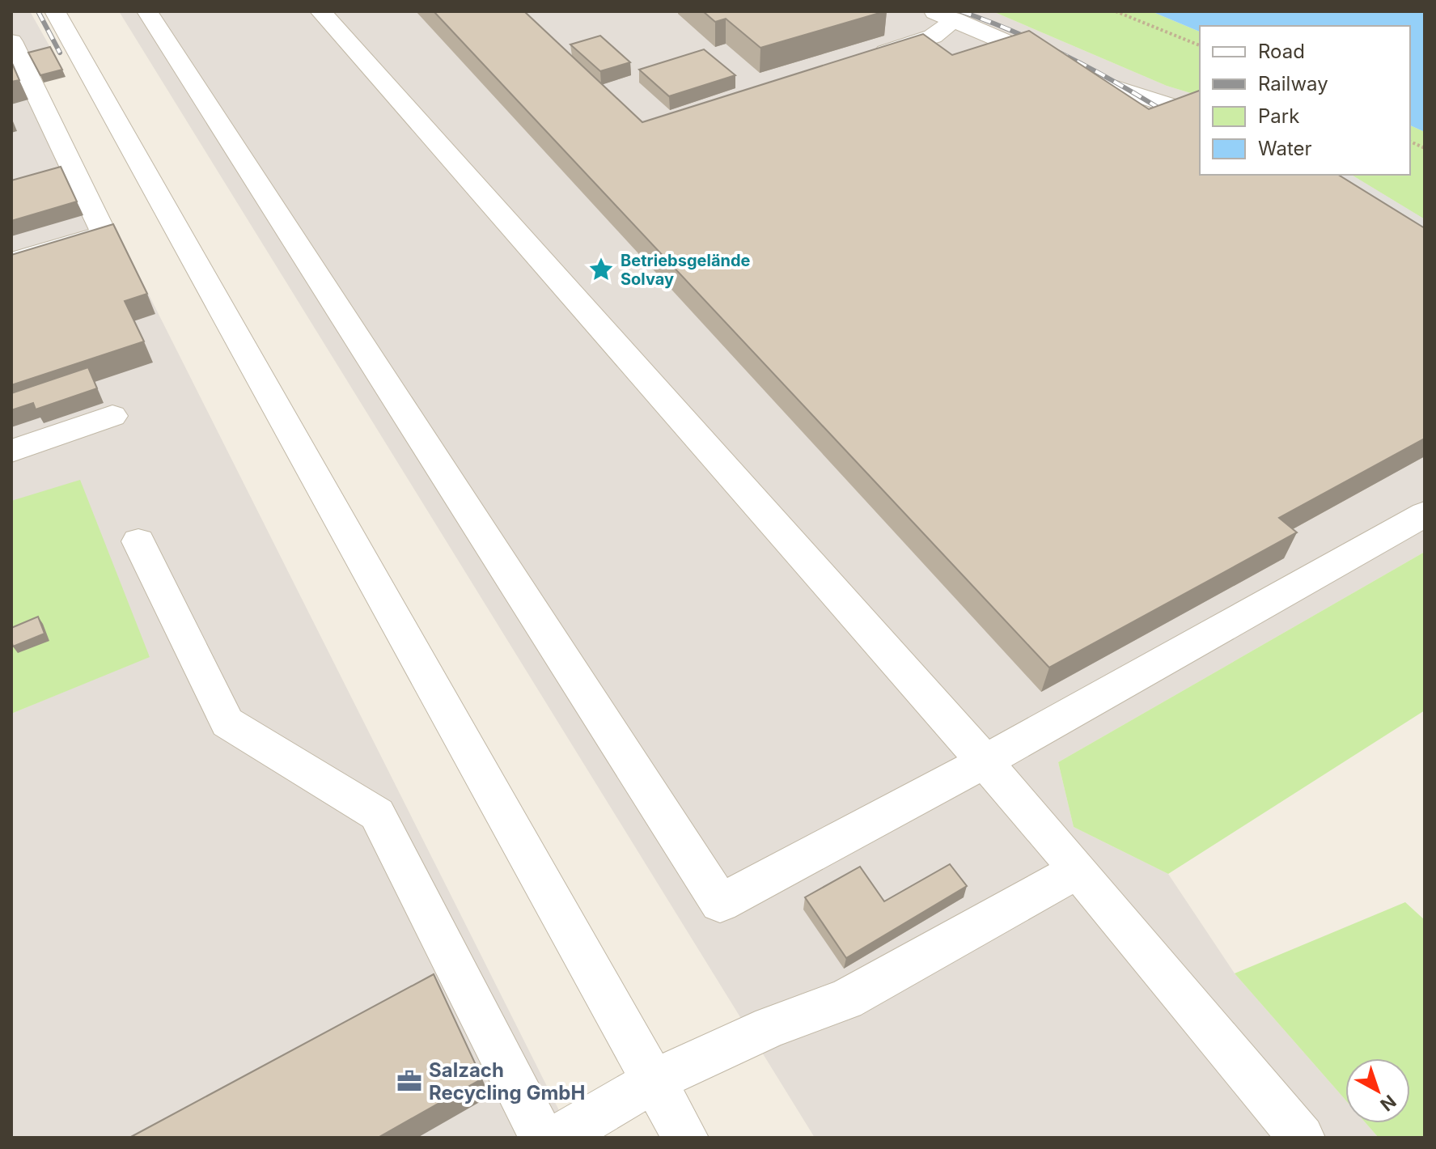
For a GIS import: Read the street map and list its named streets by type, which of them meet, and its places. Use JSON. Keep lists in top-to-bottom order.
{
  "places": {
    "place": ["Betriebsgelände Solvay"],
    "office": ["Salzach Recycling GmbH"]
  },
  "legend": [
    "Road",
    "Railway",
    "Park",
    "Water"
  ],
  "north": "bottom right"
}
